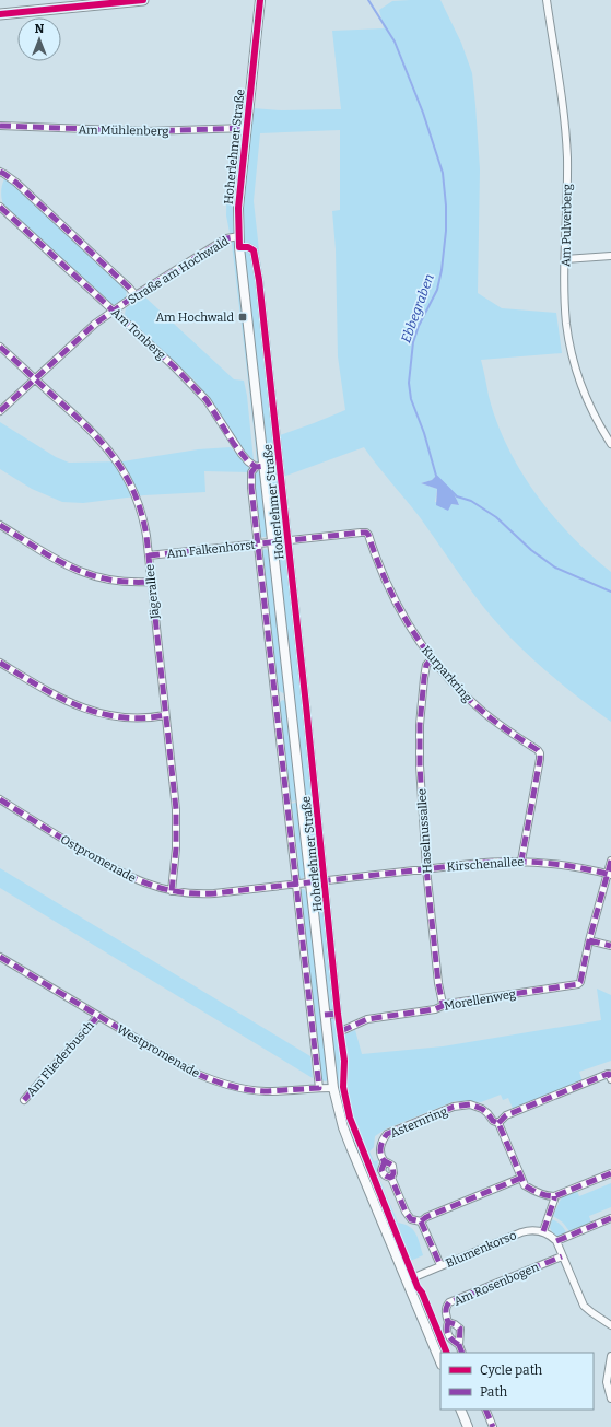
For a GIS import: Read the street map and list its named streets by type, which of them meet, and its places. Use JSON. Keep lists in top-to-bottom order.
{
  "streets": {
    "street": [
      "Am Mühlenberg",
      "Hoherlehmer Straße",
      "Am Pulverberg",
      "Straße am Hochwald",
      "Am Tonberg",
      "Am Falkenhorst",
      "Jägerallee",
      "Kurparkring",
      "Haselnussallee",
      "Ostpromenade",
      "Kirschenallee",
      "Morellenweg",
      "Westpromenade",
      "Am Fliederbusch",
      "Asternring",
      "Blumenkorso",
      "Am Rosenbogen"
    ]
  },
  "crossings": [
    ["Am Mühlenberg", "Hoherlehmer Straße"],
    ["Hoherlehmer Straße", "Straße am Hochwald"],
    ["Hoherlehmer Straße", "Am Tonberg"],
    ["Hoherlehmer Straße", "Am Falkenhorst"],
    ["Hoherlehmer Straße", "Kurparkring"],
    ["Hoherlehmer Straße", "Ostpromenade"],
    ["Hoherlehmer Straße", "Kirschenallee"],
    ["Hoherlehmer Straße", "Westpromenade"],
    ["Hoherlehmer Straße", "Blumenkorso"],
    ["Straße am Hochwald", "Am Tonberg"],
    ["Straße am Hochwald", "Jägerallee"],
    ["Am Falkenhorst", "Jägerallee"],
    ["Am Falkenhorst", "Kurparkring"],
    ["Jägerallee", "Ostpromenade"],
    ["Kurparkring", "Haselnussallee"],
    ["Kurparkring", "Kirschenallee"],
    ["Haselnussallee", "Kirschenallee"],
    ["Haselnussallee", "Morellenweg"],
    ["Ostpromenade", "Kirschenallee"],
    ["Kirschenallee", "Morellenweg"],
    ["Westpromenade", "Am Fliederbusch"]
  ],
  "water": ["Ebbegraben"],
  "places": {
    "transit": ["Am Hochwald"]
  },
  "legend": ["Cycle path", "Path"],
  "north": "top"
}
